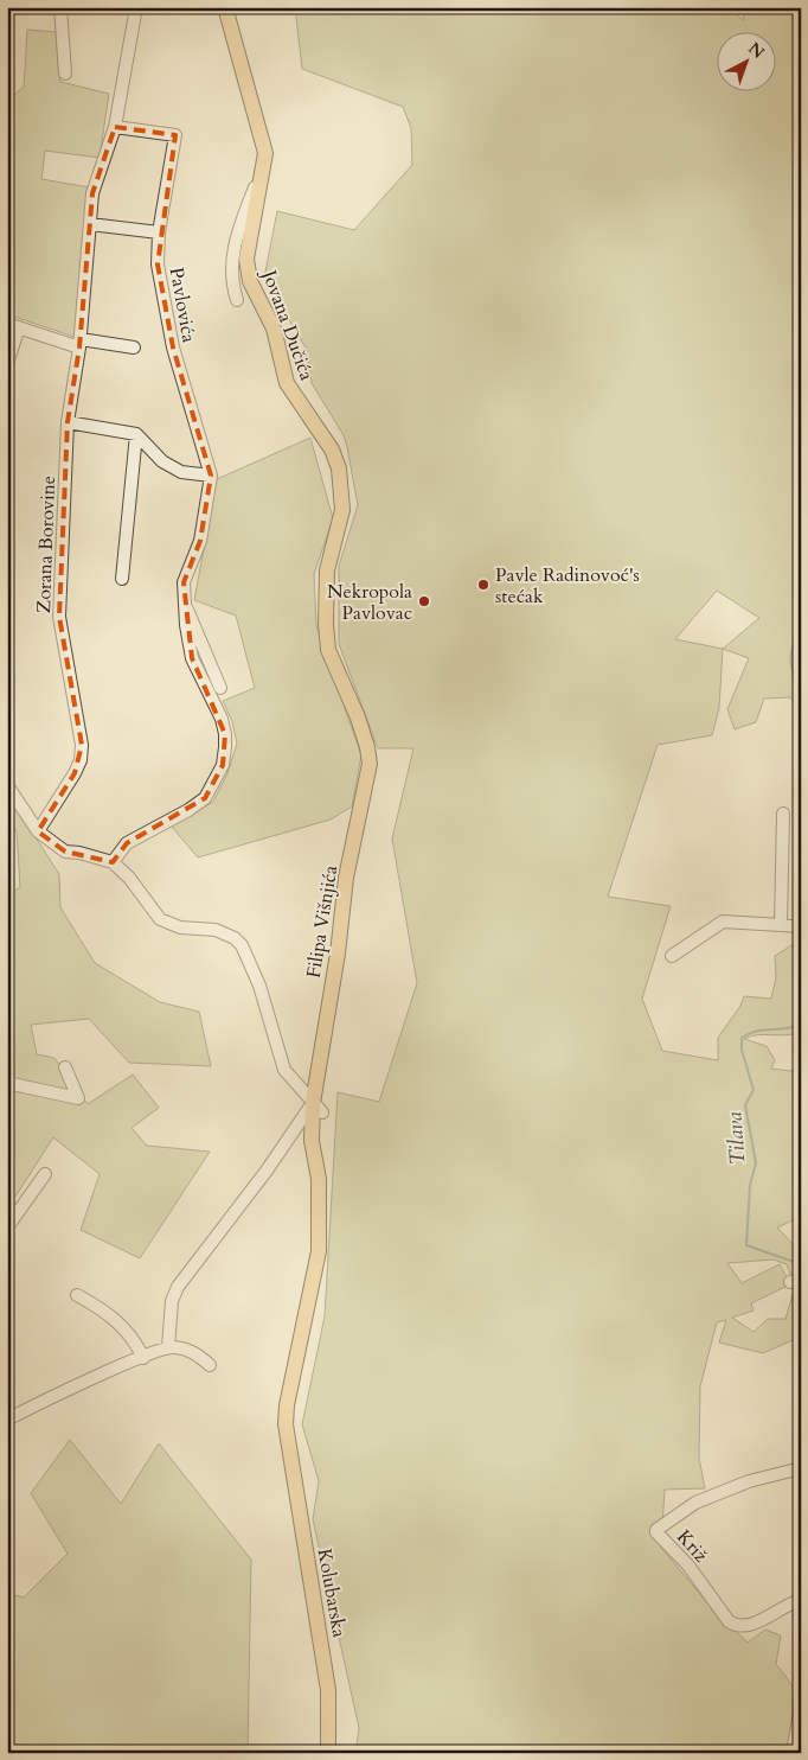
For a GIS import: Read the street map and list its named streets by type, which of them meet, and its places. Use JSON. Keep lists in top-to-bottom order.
{
  "streets": {
    "main road": ["Jovana Dučića", "Filipa Višnjića", "Kolubarska"],
    "street": ["Pavlovića", "Zorana Borovine", "Križ"]
  },
  "crossings": [
    ["Pavlovića", "Zorana Borovine"],
    ["Jovana Dučića", "Filipa Višnjića"],
    ["Filipa Višnjića", "Kolubarska"]
  ],
  "water": ["Tilava"],
  "places": ["Pavle Radinovoć's stećak", "Nekropola Pavlovac"],
  "north": "top right"
}
